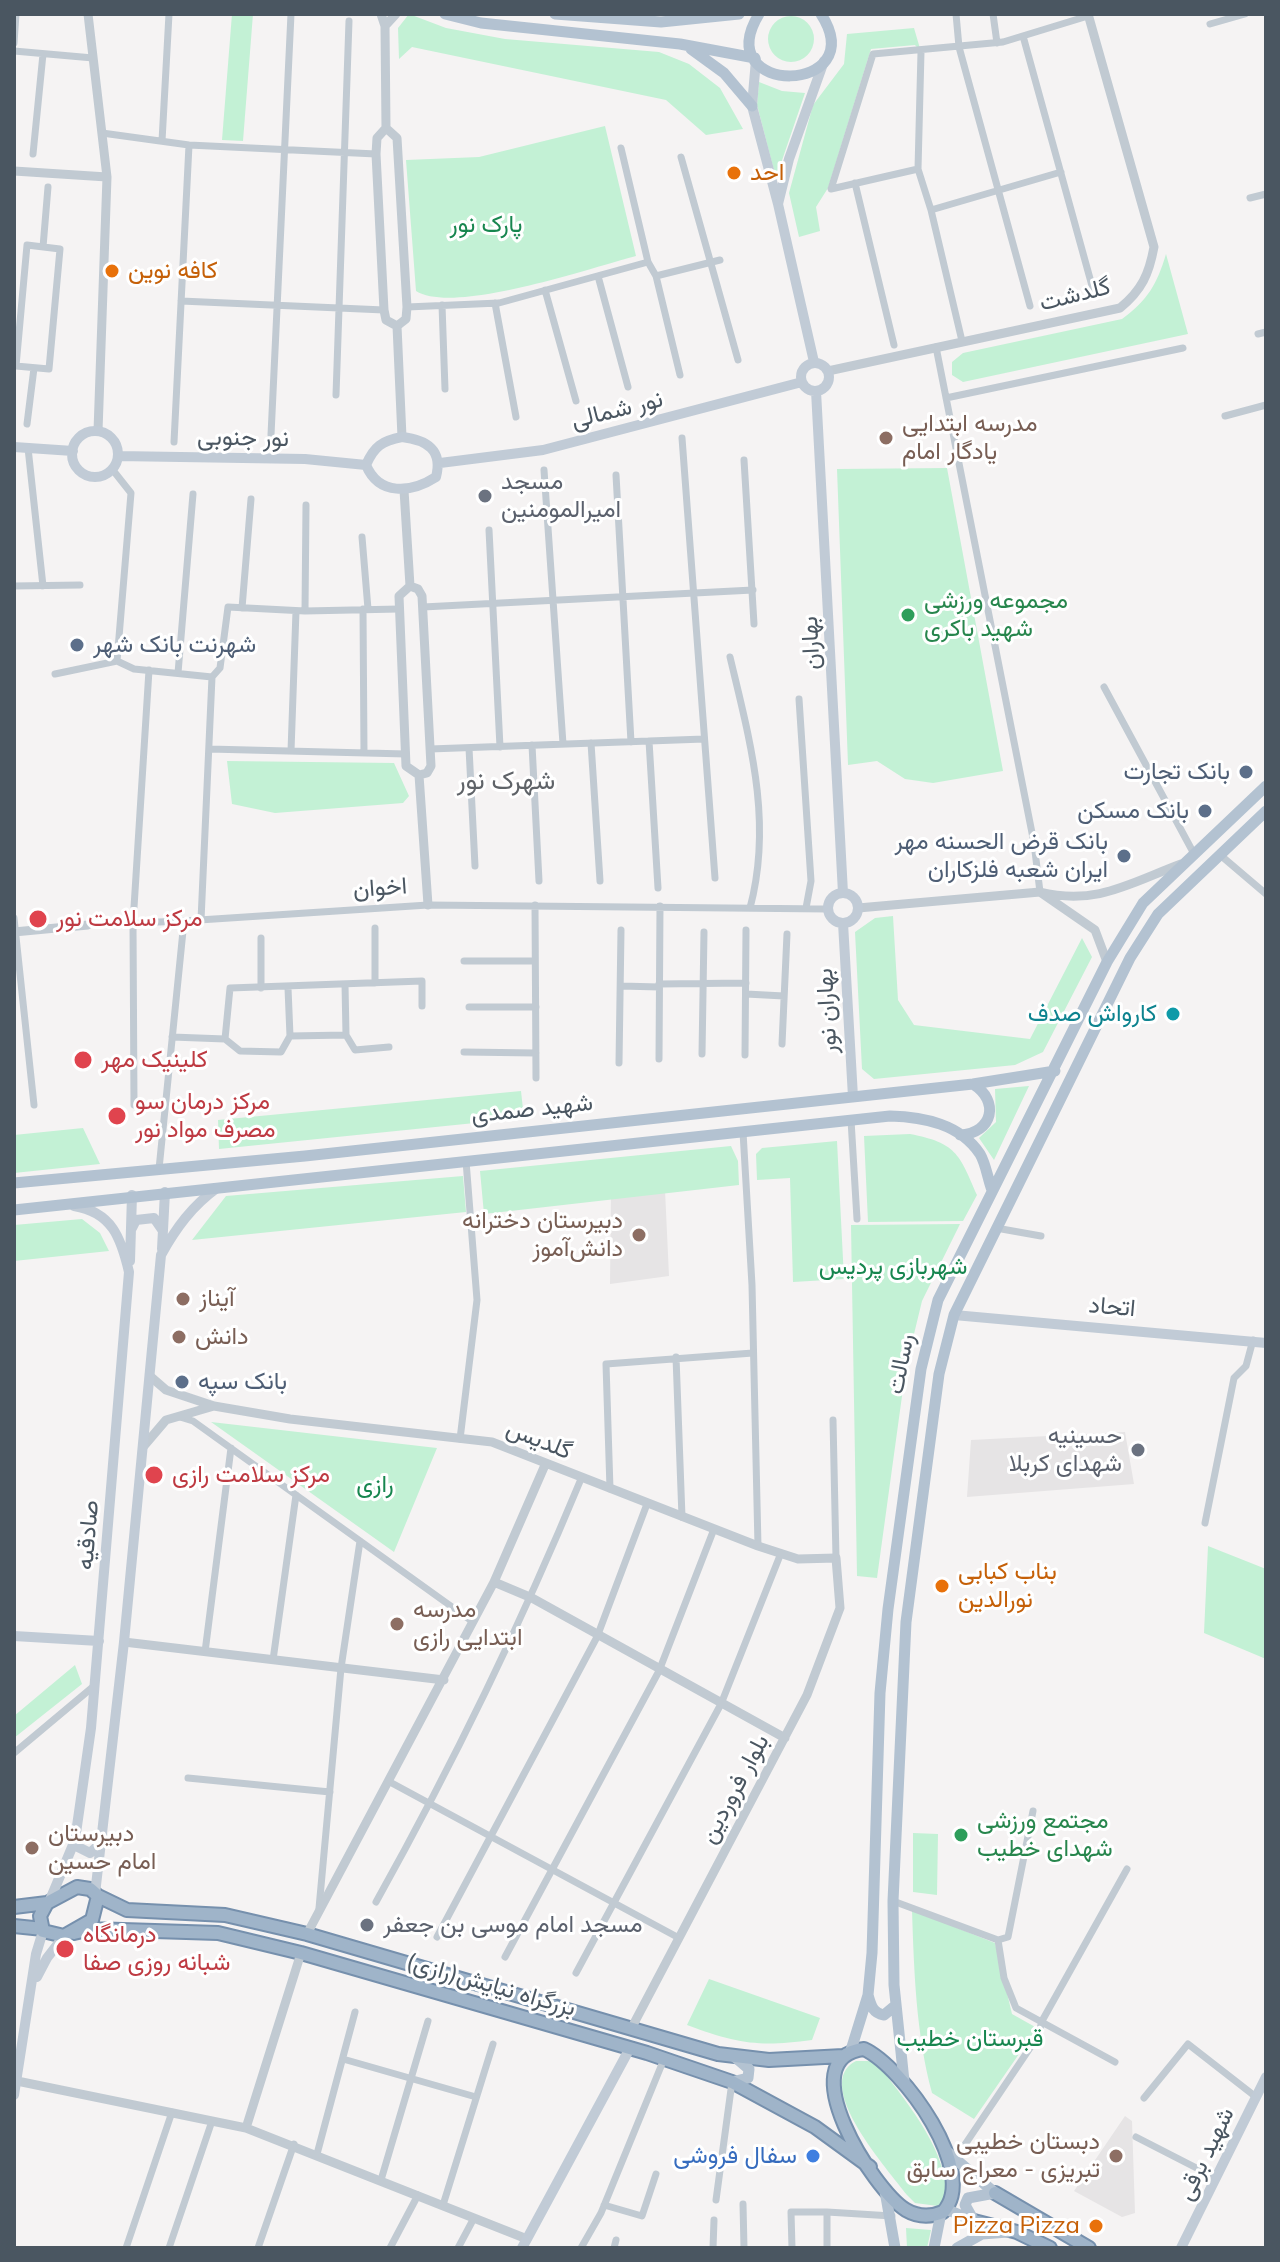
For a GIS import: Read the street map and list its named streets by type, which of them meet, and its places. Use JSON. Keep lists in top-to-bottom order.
{
  "streets": {
    "highway": ["بزرگراه نیایش(رازی)"],
    "main road": [
      "نور شمالی",
      "نور جنوبی",
      "بهاران",
      "بهاران نور",
      "شهید صمدی",
      "اتحاد",
      "رسالت",
      "صادقیه",
      "شهید برقی"
    ],
    "street": [
      "گلدشت",
      "اخوان",
      "گلدیس",
      "بلوار فروردین"
    ]
  },
  "crossings": [
    ["گلدشت", "نور شمالی"],
    ["گلدشت", "بهاران"],
    ["نور شمالی", "نور جنوبی"],
    ["نور شمالی", "بهاران"],
    ["بهاران", "اخوان"],
    ["بهاران", "بهاران نور"],
    ["اخوان", "بهاران نور"],
    ["بهاران نور", "شهید صمدی"],
    ["شهید صمدی", "رسالت"],
    ["شهید صمدی", "صادقیه"],
    ["اتحاد", "رسالت"],
    ["رسالت", "بزرگراه نیایش(رازی)"],
    ["گلدیس", "صادقیه"],
    ["گلدیس", "بلوار فروردین"],
    ["صادقیه", "بزرگراه نیایش(رازی)"],
    ["بلوار فروردین", "بزرگراه نیایش(رازی)"]
  ],
  "districts": ["شهرک نور"],
  "parks": [
    "پارک نور",
    "شهربازی پردیس",
    "رازی",
    "قبرستان خطیب"
  ],
  "places": [
    "احد",
    "کافه نوین",
    "مدرسه ابتدایی یادگار امام",
    "مسجد امیرالمومنین",
    "مجموعه ورزشی شهید باکری",
    "شهرنت بانک شهر",
    "بانک تجارت",
    "بانک مسکن",
    "بانک قرض الحسنه مهر ایران شعبه فلزکاران",
    "مرکز سلامت نور",
    "کارواش صدف",
    "کلینیک مهر",
    "مرکز درمان سو مصرف مواد نور",
    "دبیرستان دخترانه دانش‌آموز",
    "آیناز",
    "دانش",
    "بانک سپه",
    "حسینیه شهدای کربلا",
    "مرکز سلامت رازی",
    "بناب کبابی نورالدین",
    "مدرسه ابتدایی رازی",
    "مجتمع ورزشی شهدای خطیب",
    "دبیرستان امام حسین",
    "مسجد امام موسی بن جعفر",
    "درمانگاه شبانه روزی صفا",
    "سفال فروشی",
    "دبستان خطیبی تبریزی - معراج سابق",
    "Pizza Pizza"
  ]
}
